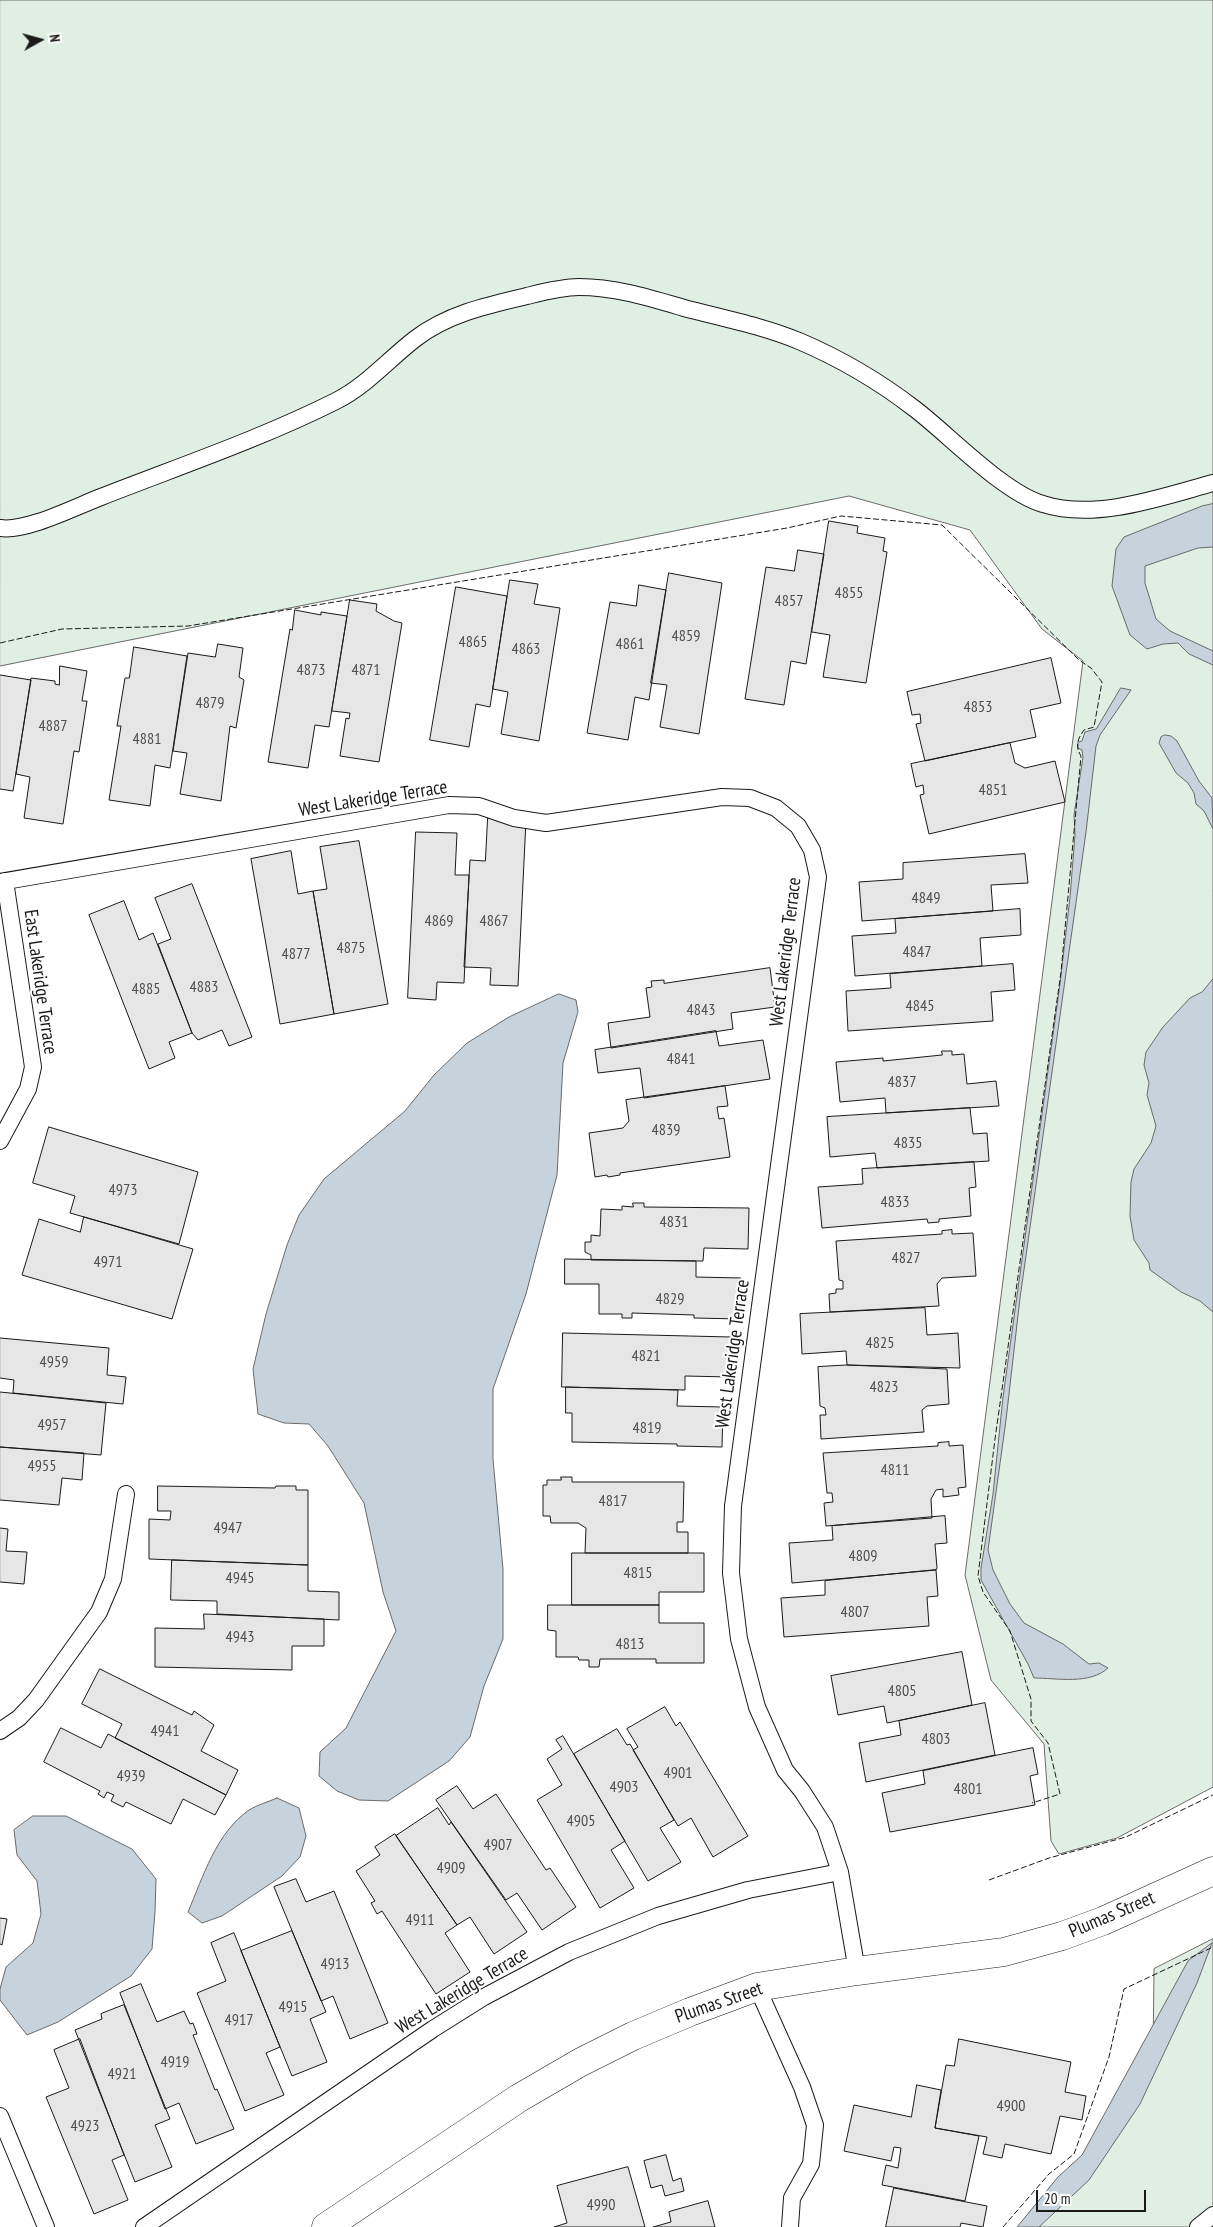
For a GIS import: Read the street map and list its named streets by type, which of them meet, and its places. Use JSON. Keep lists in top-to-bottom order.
{
  "streets": {
    "street": ["Plumas Street"],
    "lane": ["West Lakeridge Terrace", "East Lakeridge Terrace"]
  },
  "crossings": [
    ["West Lakeridge Terrace", "East Lakeridge Terrace"],
    ["West Lakeridge Terrace", "Plumas Street"]
  ],
  "house_numbers": [
    "4855",
    "4857",
    "4859",
    "4865",
    "4861",
    "4863",
    "4873",
    "4871",
    "4879",
    "4853",
    "4887",
    "4881",
    "4851",
    "4849",
    "4869",
    "4867",
    "4875",
    "4847",
    "4877",
    "4883",
    "4885",
    "4845",
    "4843",
    "4841",
    "4837",
    "4839",
    "4835",
    "4973",
    "4833",
    "4831",
    "4827",
    "4971",
    "4829",
    "4825",
    "4821",
    "4959",
    "4823",
    "4957",
    "4819",
    "4955",
    "4811",
    "4817",
    "4947",
    "4809",
    "4815",
    "4945",
    "4807",
    "4943",
    "4813",
    "4805",
    "4941",
    "4803",
    "4901",
    "4939",
    "4903",
    "4801",
    "4905",
    "4907",
    "4909",
    "4911",
    "4913",
    "4915",
    "4917",
    "4919",
    "4921",
    "4900",
    "4923",
    "4990"
  ],
  "scale_bar": "20 m",
  "north": "right"
}
